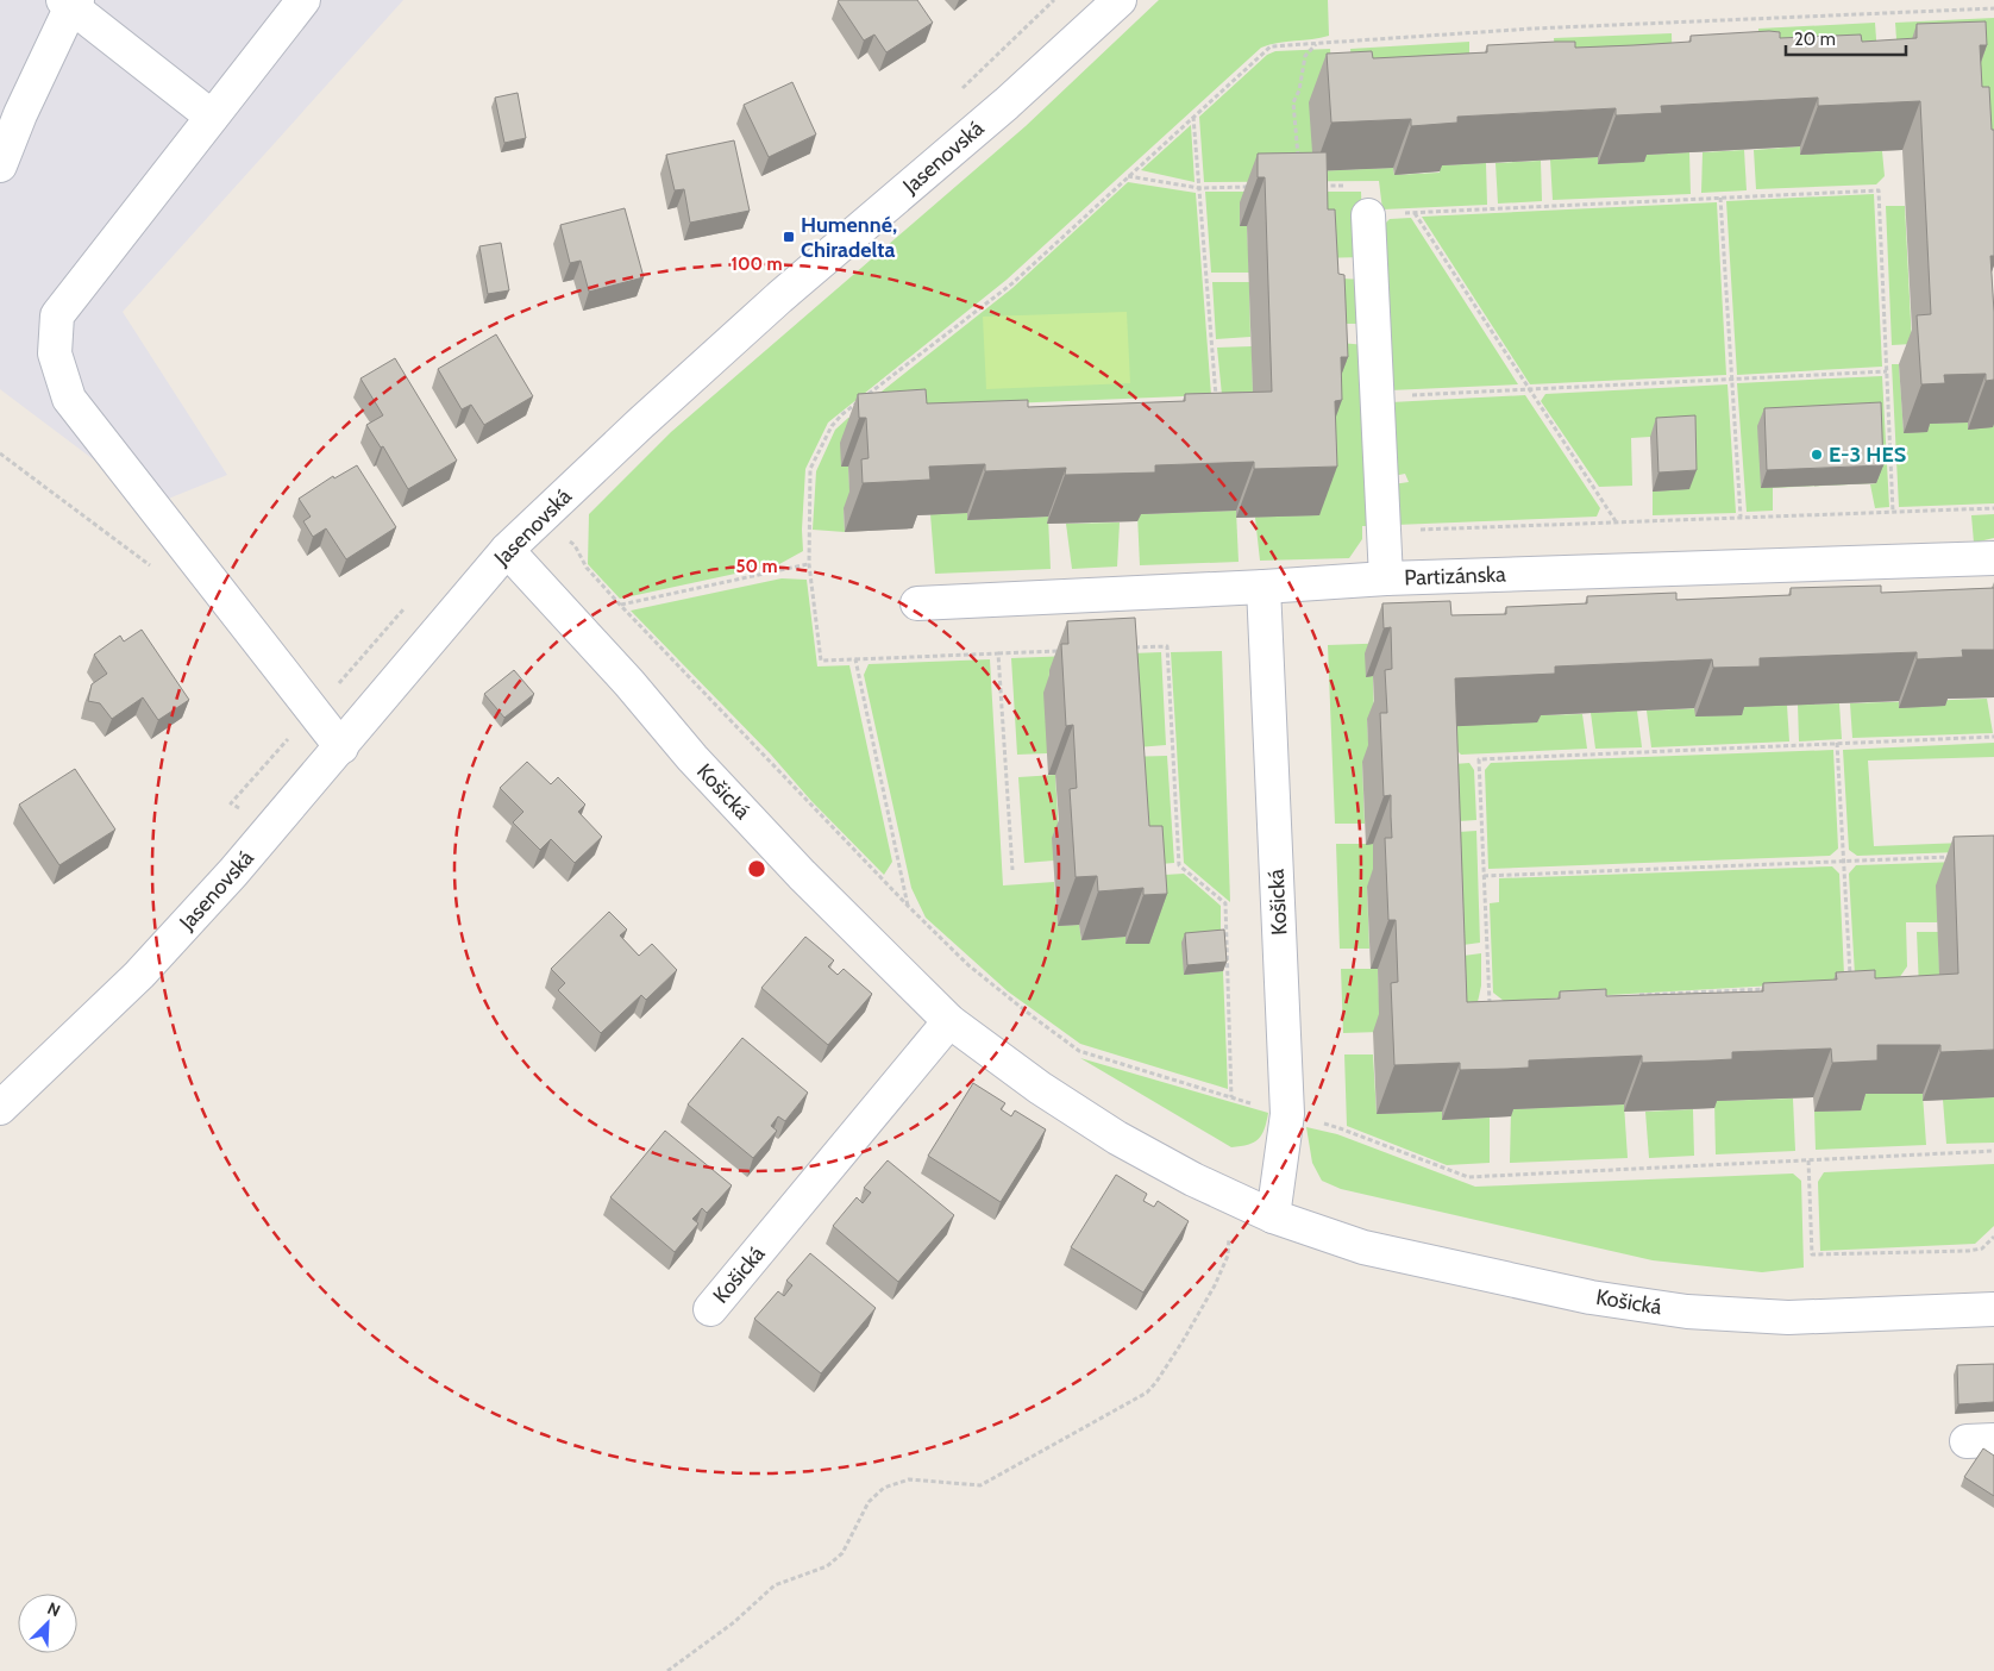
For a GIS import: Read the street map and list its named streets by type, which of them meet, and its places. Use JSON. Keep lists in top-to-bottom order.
{
  "streets": {
    "street": ["Jasenovská", "Partizánska", "Košická"]
  },
  "crossings": [
    ["Jasenovská", "Košická"],
    ["Partizánska", "Košická"]
  ],
  "places": {
    "transit": ["Humenné, Chiradelta"],
    "other": ["E-3 HES"]
  },
  "scale_bar": "20 m",
  "north": "top right",
  "rings": ["100 m", "50 m"]
}
